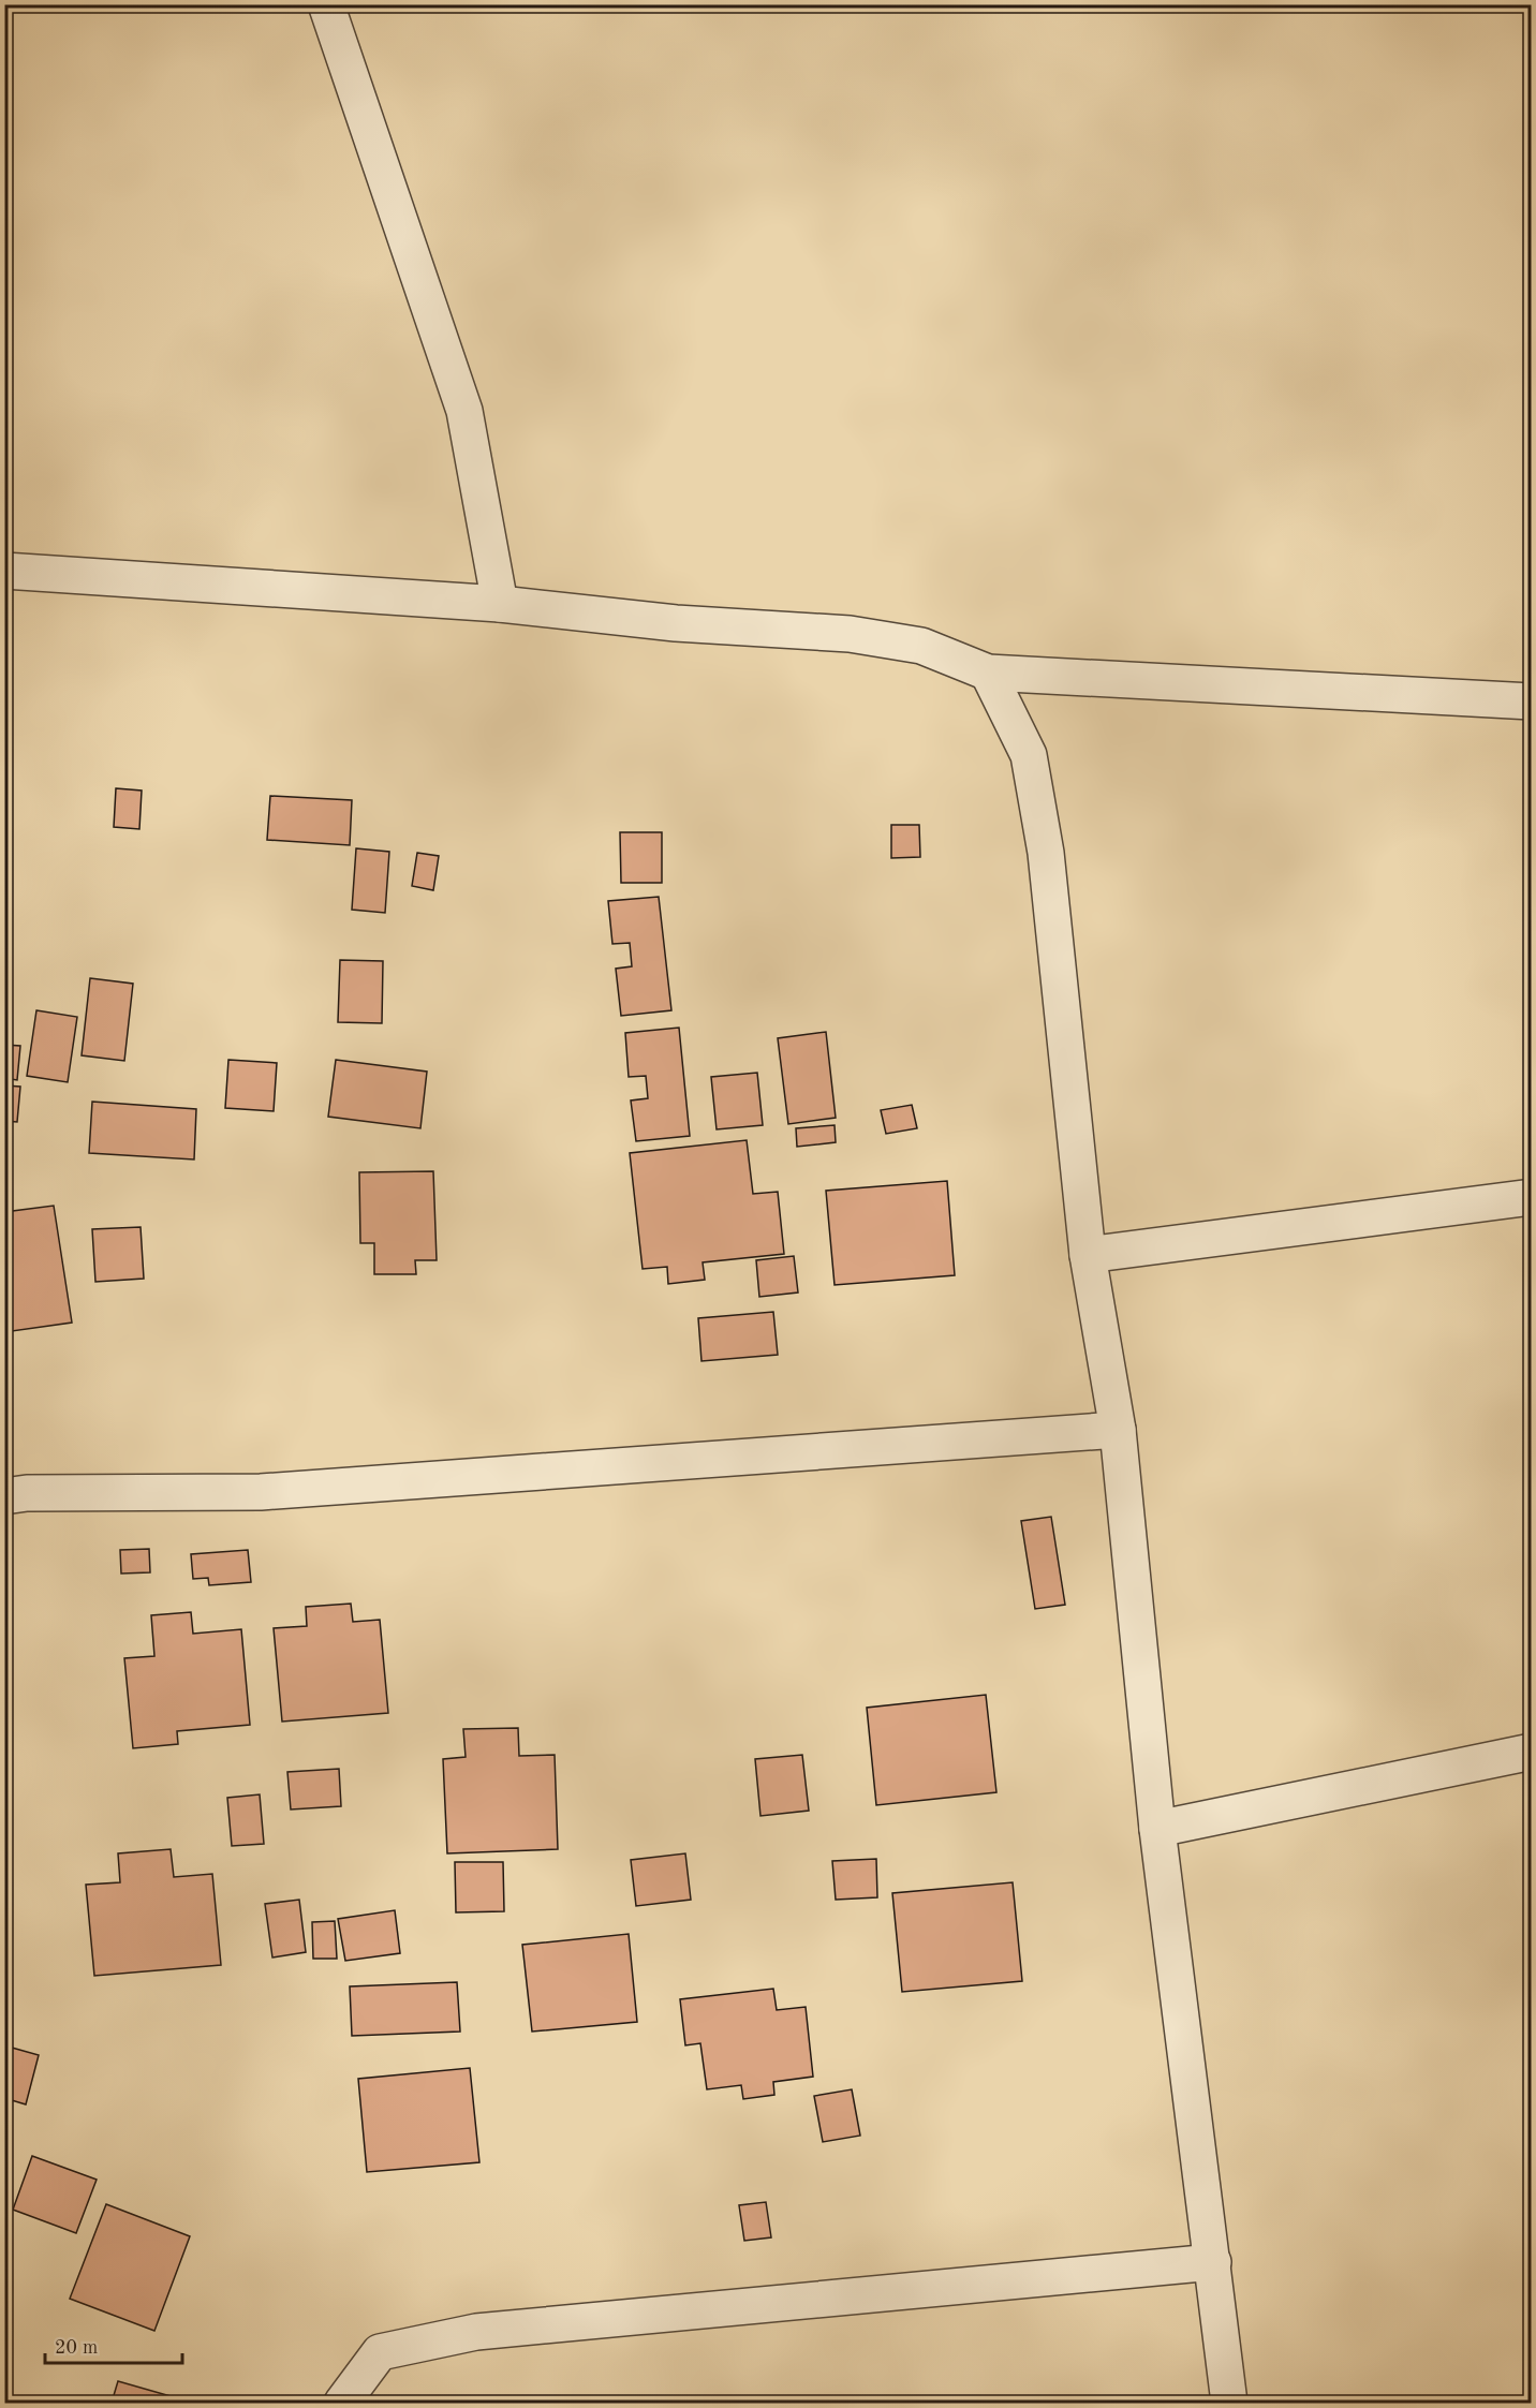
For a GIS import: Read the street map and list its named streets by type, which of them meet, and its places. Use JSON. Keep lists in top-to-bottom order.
{
  "scale_bar": "20 m"
}
